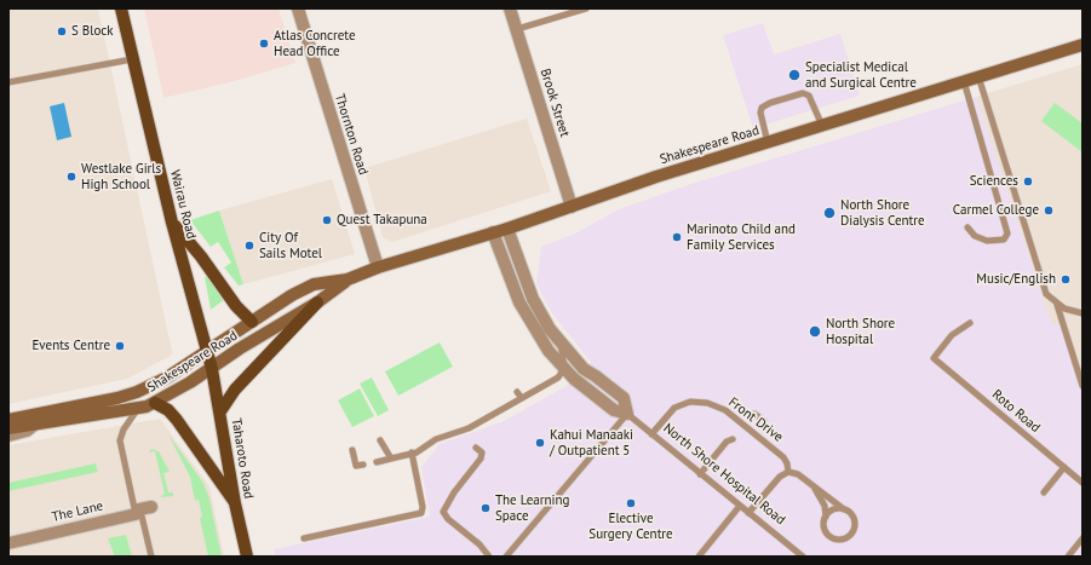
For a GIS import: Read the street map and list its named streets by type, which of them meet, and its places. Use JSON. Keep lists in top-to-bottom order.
{
  "streets": {
    "main road": ["Shakespeare Road", "Wairau Road", "Taharoto Road"],
    "street": [
      "Brook Street",
      "Thornton Road",
      "North Shore Hospital Road",
      "The Lane"
    ],
    "lane": ["Roto Road", "Front Drive"]
  },
  "crossings": [
    ["Brook Street", "Shakespeare Road"],
    ["Thornton Road", "Shakespeare Road"],
    ["Shakespeare Road", "Wairau Road"],
    ["Shakespeare Road", "Taharoto Road"],
    ["Shakespeare Road", "North Shore Hospital Road"],
    ["Wairau Road", "Taharoto Road"],
    ["Front Drive", "North Shore Hospital Road"]
  ],
  "places": [
    "S Block",
    "Atlas Concrete Head Office",
    "Specialist Medical and Surgical Centre",
    "Westlake Girls High School",
    "Sciences",
    "Carmel College",
    "North Shore Dialysis Centre",
    "Quest Takapuna",
    "Marinoto Child and Family Services",
    "City Of Sails Motel",
    "Music/English",
    "North Shore Hospital",
    "Events Centre",
    "Kahui Manaaki / Outpatient 5",
    "Elective Surgery Centre",
    "The Learning Space"
  ]
}
